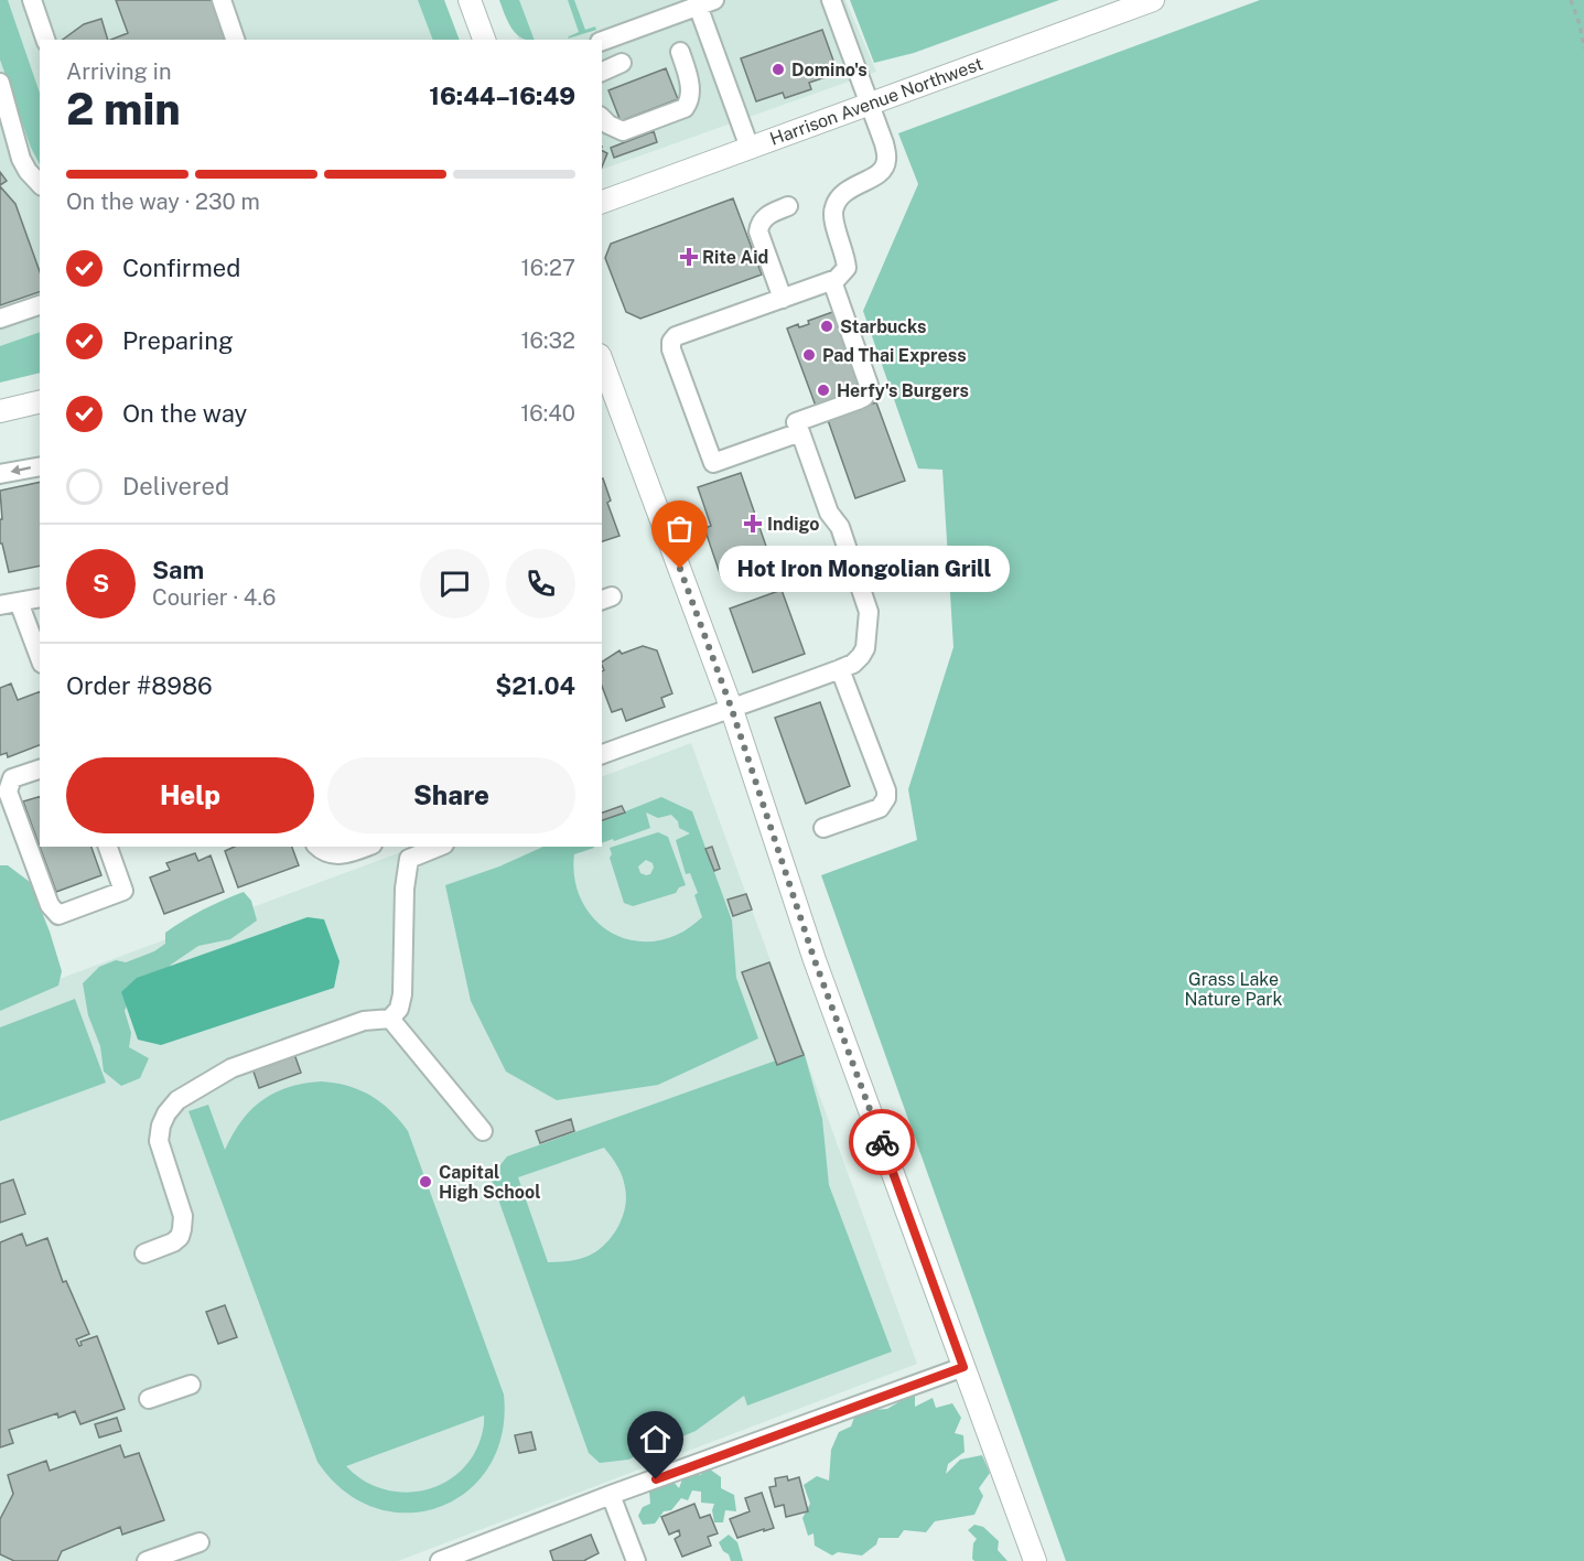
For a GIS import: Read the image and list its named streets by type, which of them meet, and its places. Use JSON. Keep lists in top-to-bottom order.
{
  "streets": {
    "main road": ["Harrison Avenue Northwest"]
  },
  "parks": ["Grass Lake Nature Park"],
  "places": {
    "other": [
      "Domino's",
      "Starbucks",
      "Pad Thai Express",
      "Herfy's Burgers",
      "Hot Iron Mongolian Grill",
      "Capital High School"
    ],
    "health": ["Rite Aid", "Indigo"]
  },
  "page": {
    "heading": ["2 min", "Arriving in", "16:44–16:49"],
    "panel": [
      "Sam",
      "Courier · 4.6",
      "Order #8986",
      "$21.04"
    ],
    "bar": "On the way · 230 m",
    "list": [
      ["Confirmed", "16:27"],
      ["Preparing", "16:32"],
      ["On the way", "16:40"],
      "Delivered"
    ],
    "bubble": "Hot Iron Mongolian Grill",
    "round": "S",
    "buttons": ["Help", "Share"]
  }
}
